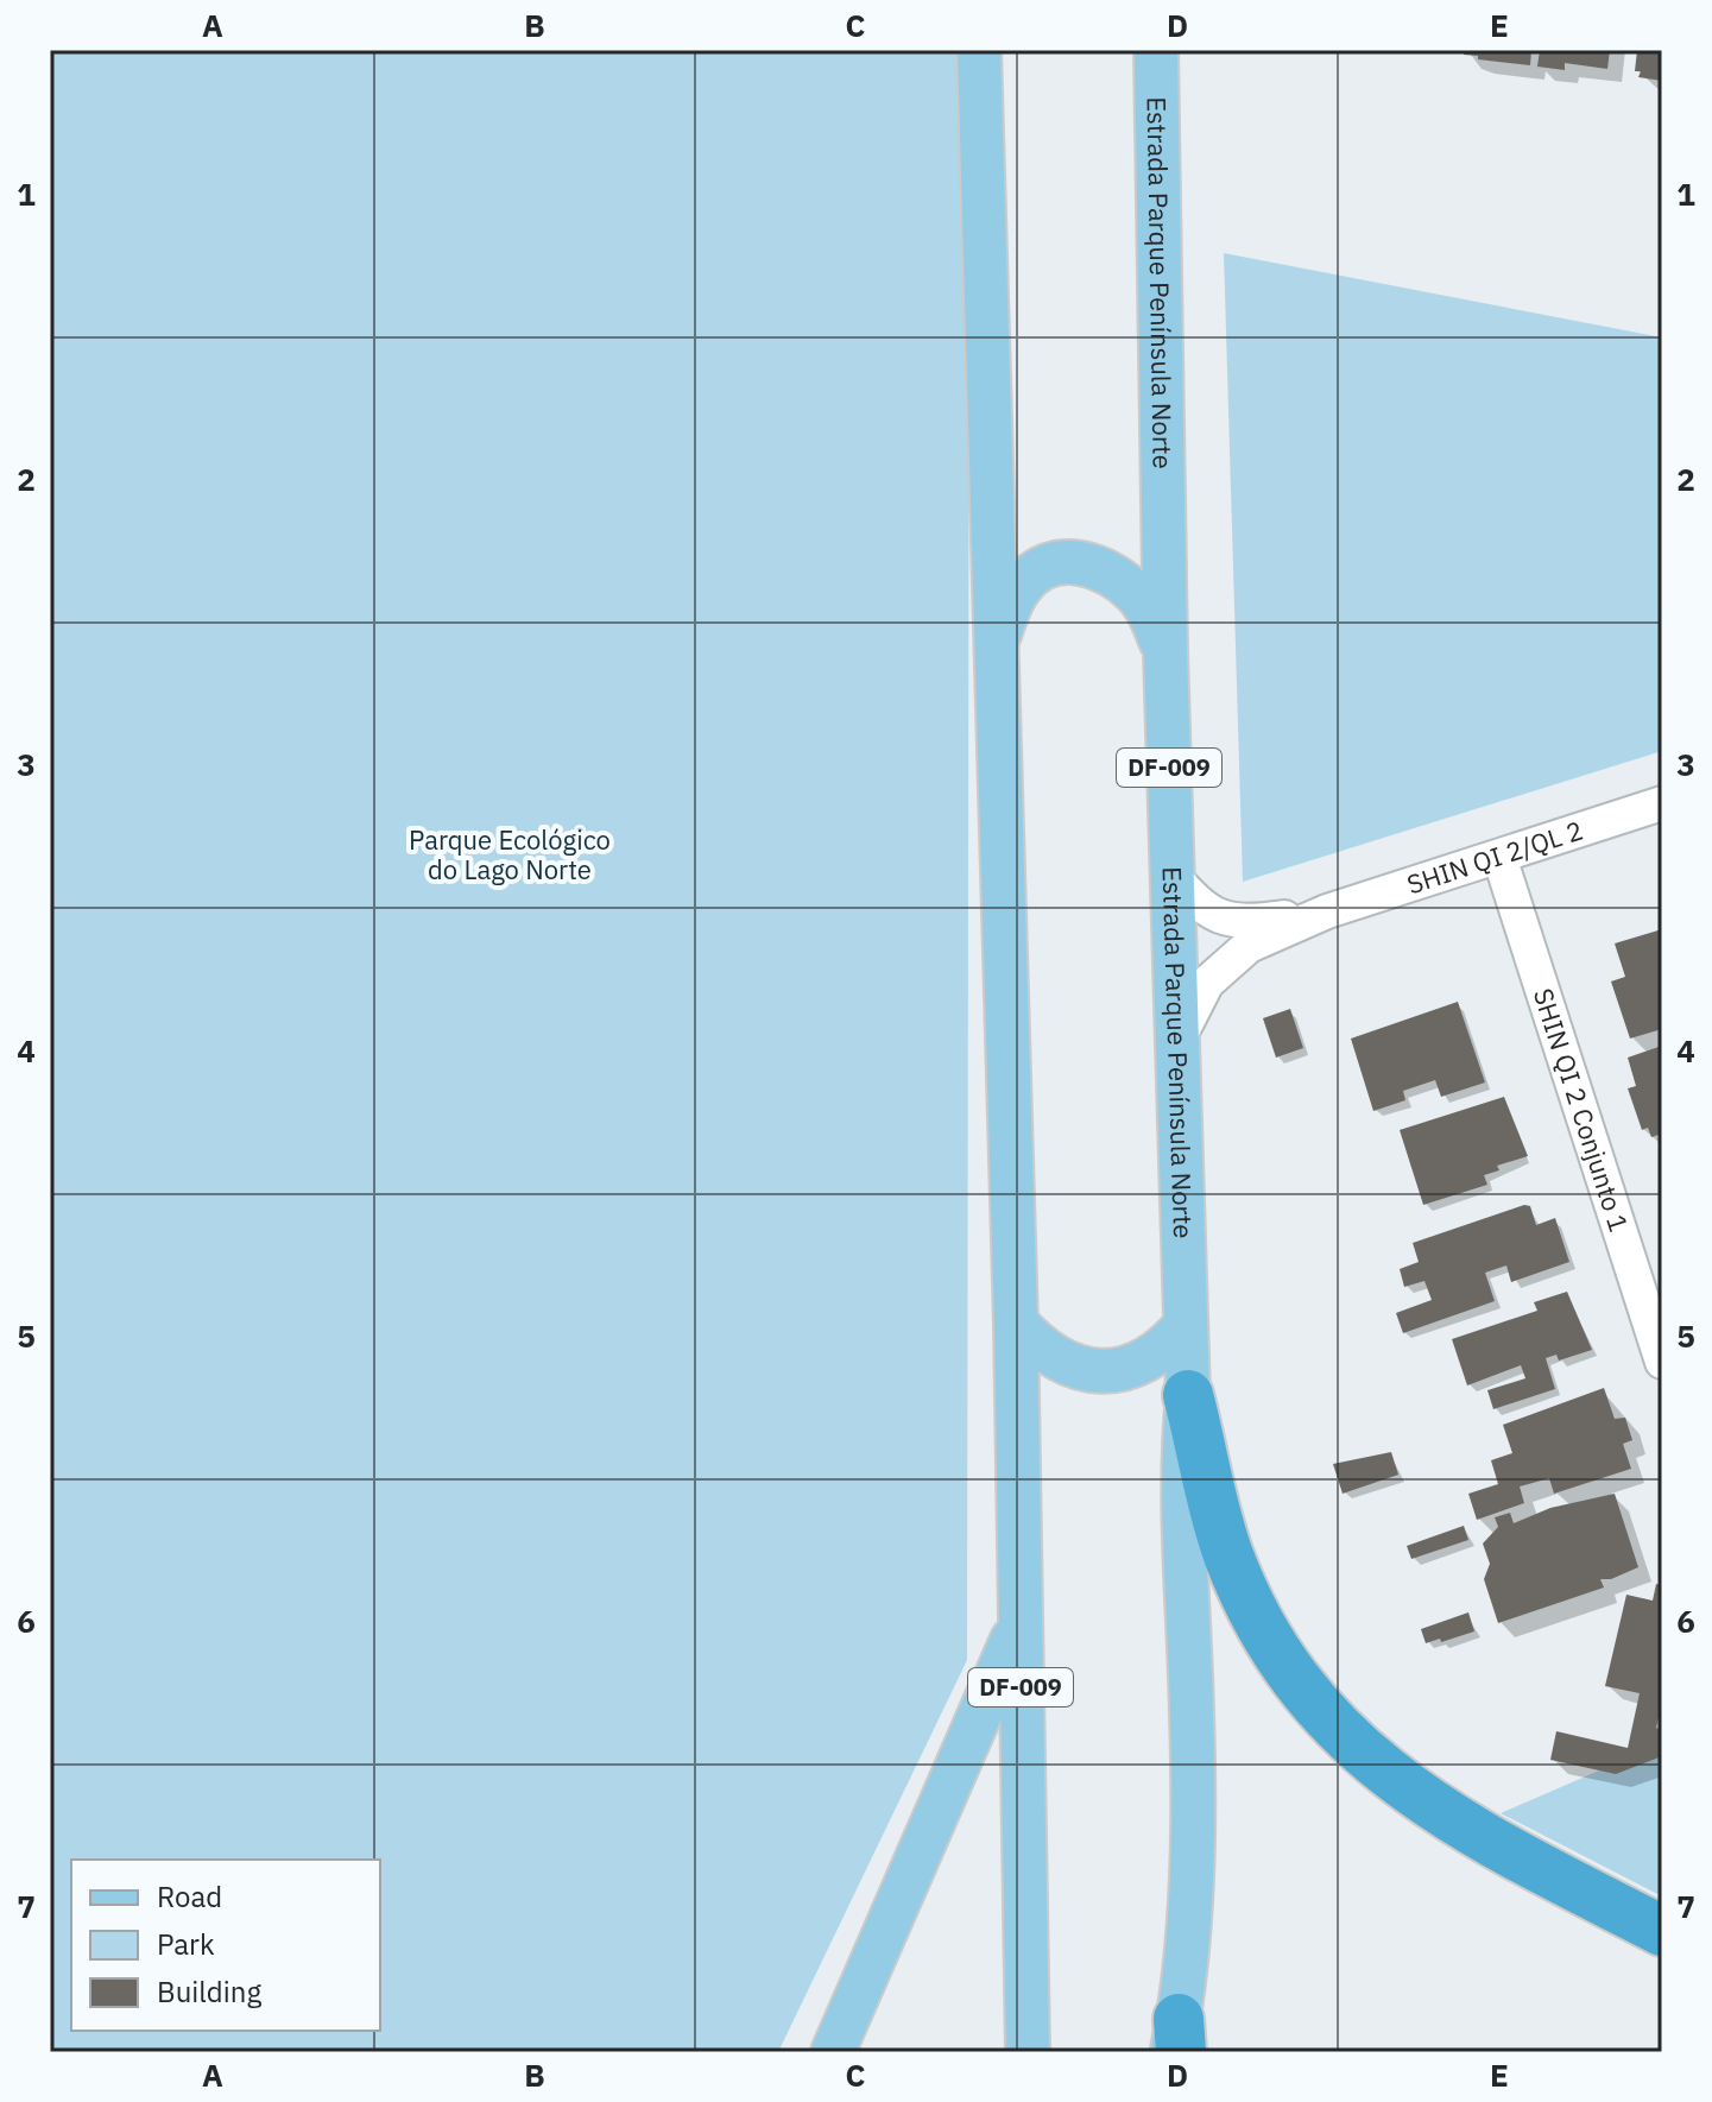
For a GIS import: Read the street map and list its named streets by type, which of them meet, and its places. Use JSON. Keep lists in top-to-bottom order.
{
  "streets": {
    "main road": ["Estrada Parque Península Norte", "DF-009"],
    "street": ["SHIN QI 2/QL 2", "SHIN QI 2 Conjunto 1"]
  },
  "crossings": [
    ["Estrada Parque Península Norte", "SHIN QI 2/QL 2"],
    ["SHIN QI 2/QL 2", "SHIN QI 2 Conjunto 1"]
  ],
  "parks": ["Parque Ecológico do Lago Norte"],
  "legend": ["Road", "Park", "Building"],
  "grid": {
    "columns": [
      "A",
      "B",
      "C",
      "D",
      "E"
    ],
    "rows": [
      "1",
      "2",
      "3",
      "4",
      "5",
      "6",
      "7"
    ]
  }
}
